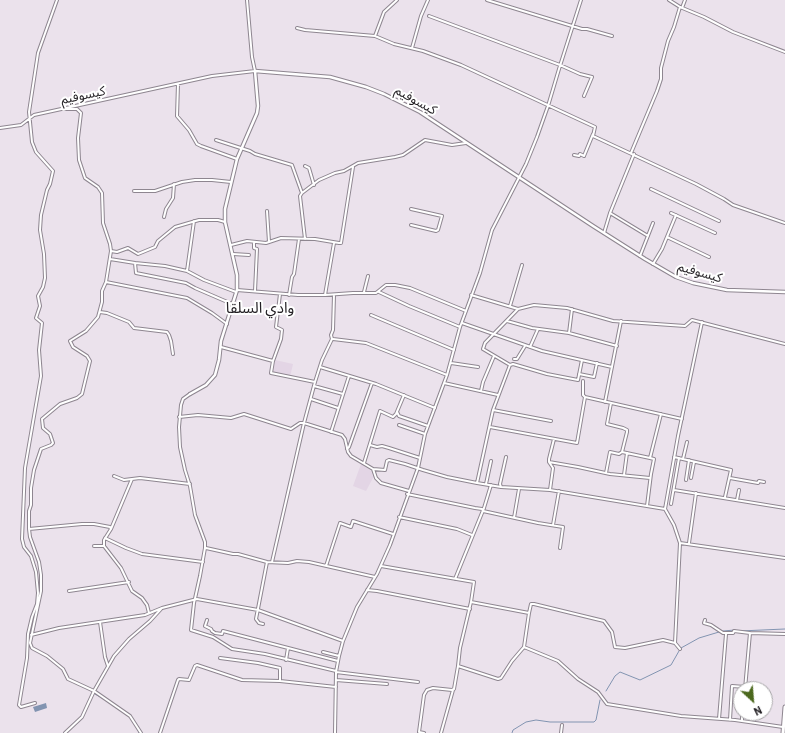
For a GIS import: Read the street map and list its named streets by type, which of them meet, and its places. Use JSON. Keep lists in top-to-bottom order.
{
  "streets": {
    "street": ["كيسوفيم"]
  },
  "districts": ["وادي السلقا"],
  "north": "bottom right"
}
